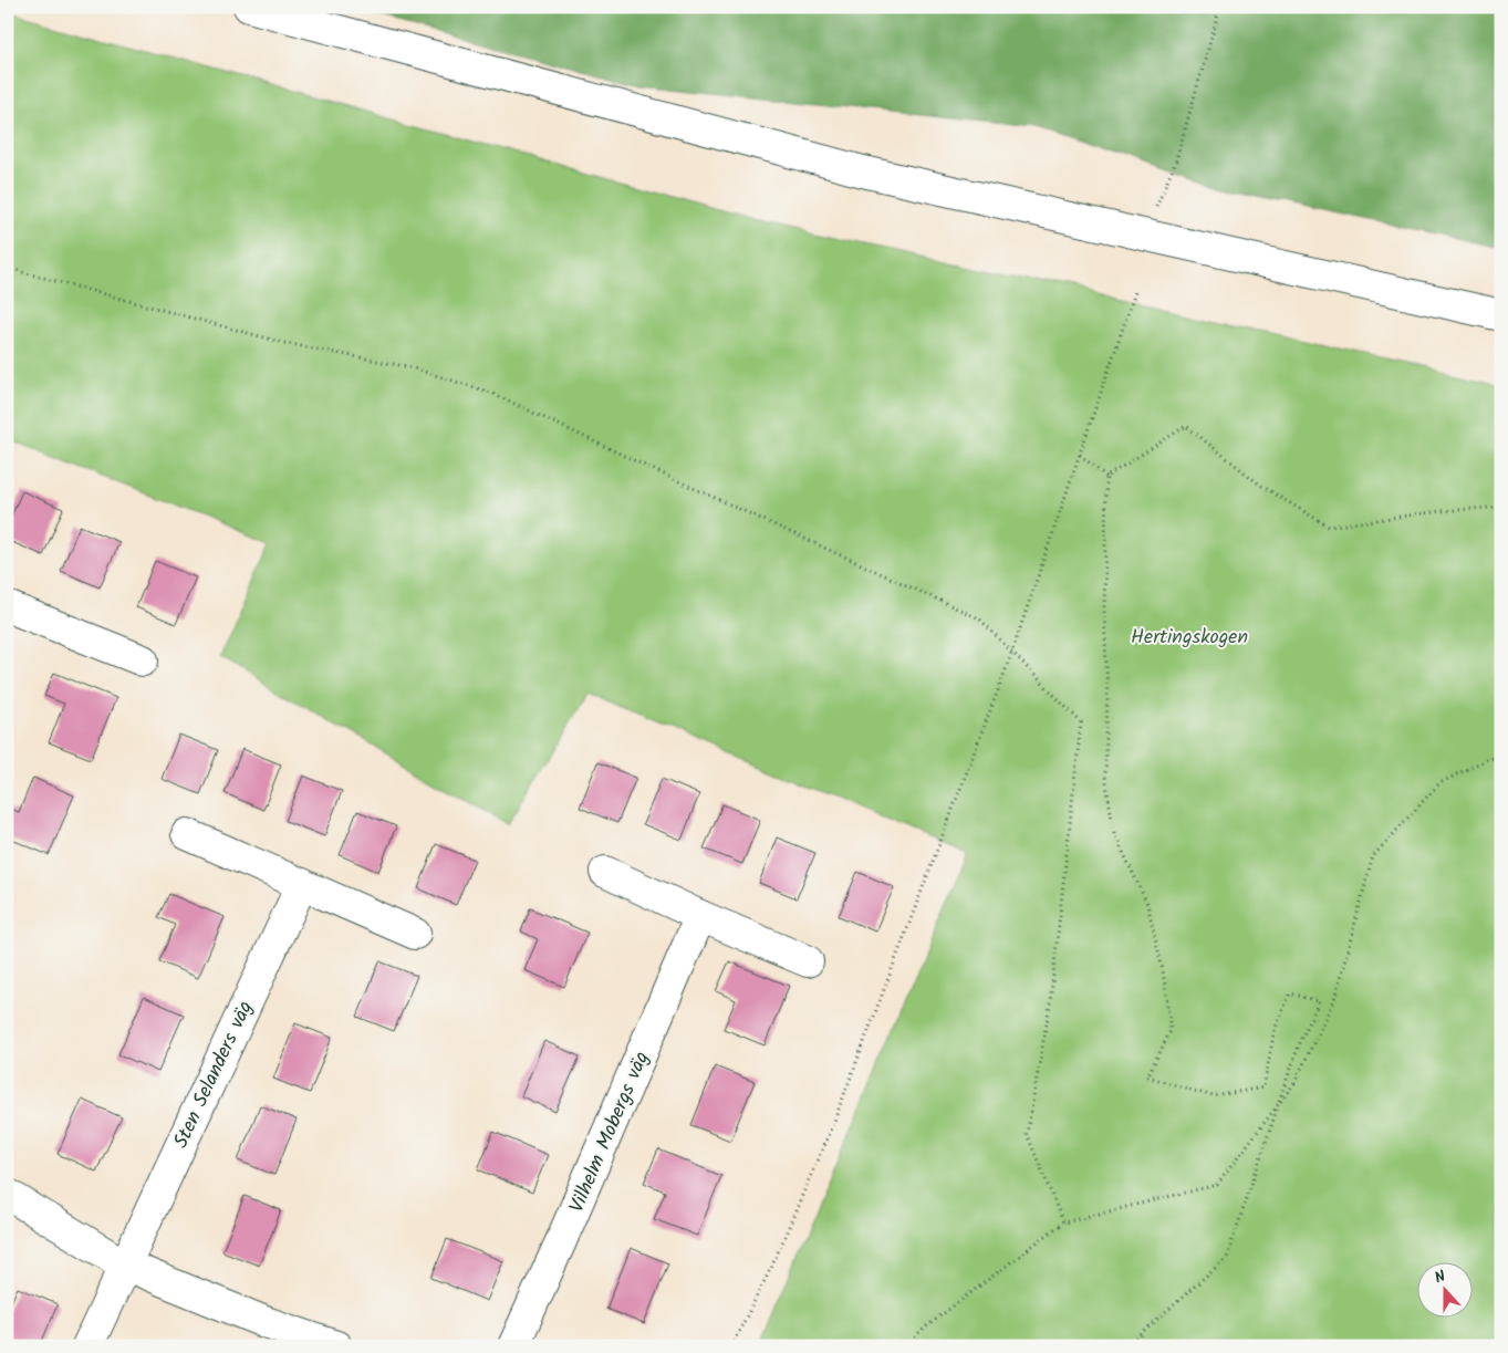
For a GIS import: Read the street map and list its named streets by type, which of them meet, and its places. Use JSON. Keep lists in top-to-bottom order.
{
  "streets": {
    "street": ["Sten Selanders väg", "Vilhelm Mobergs väg"]
  },
  "parks": ["Hertingskogen"],
  "north": "top"
}
